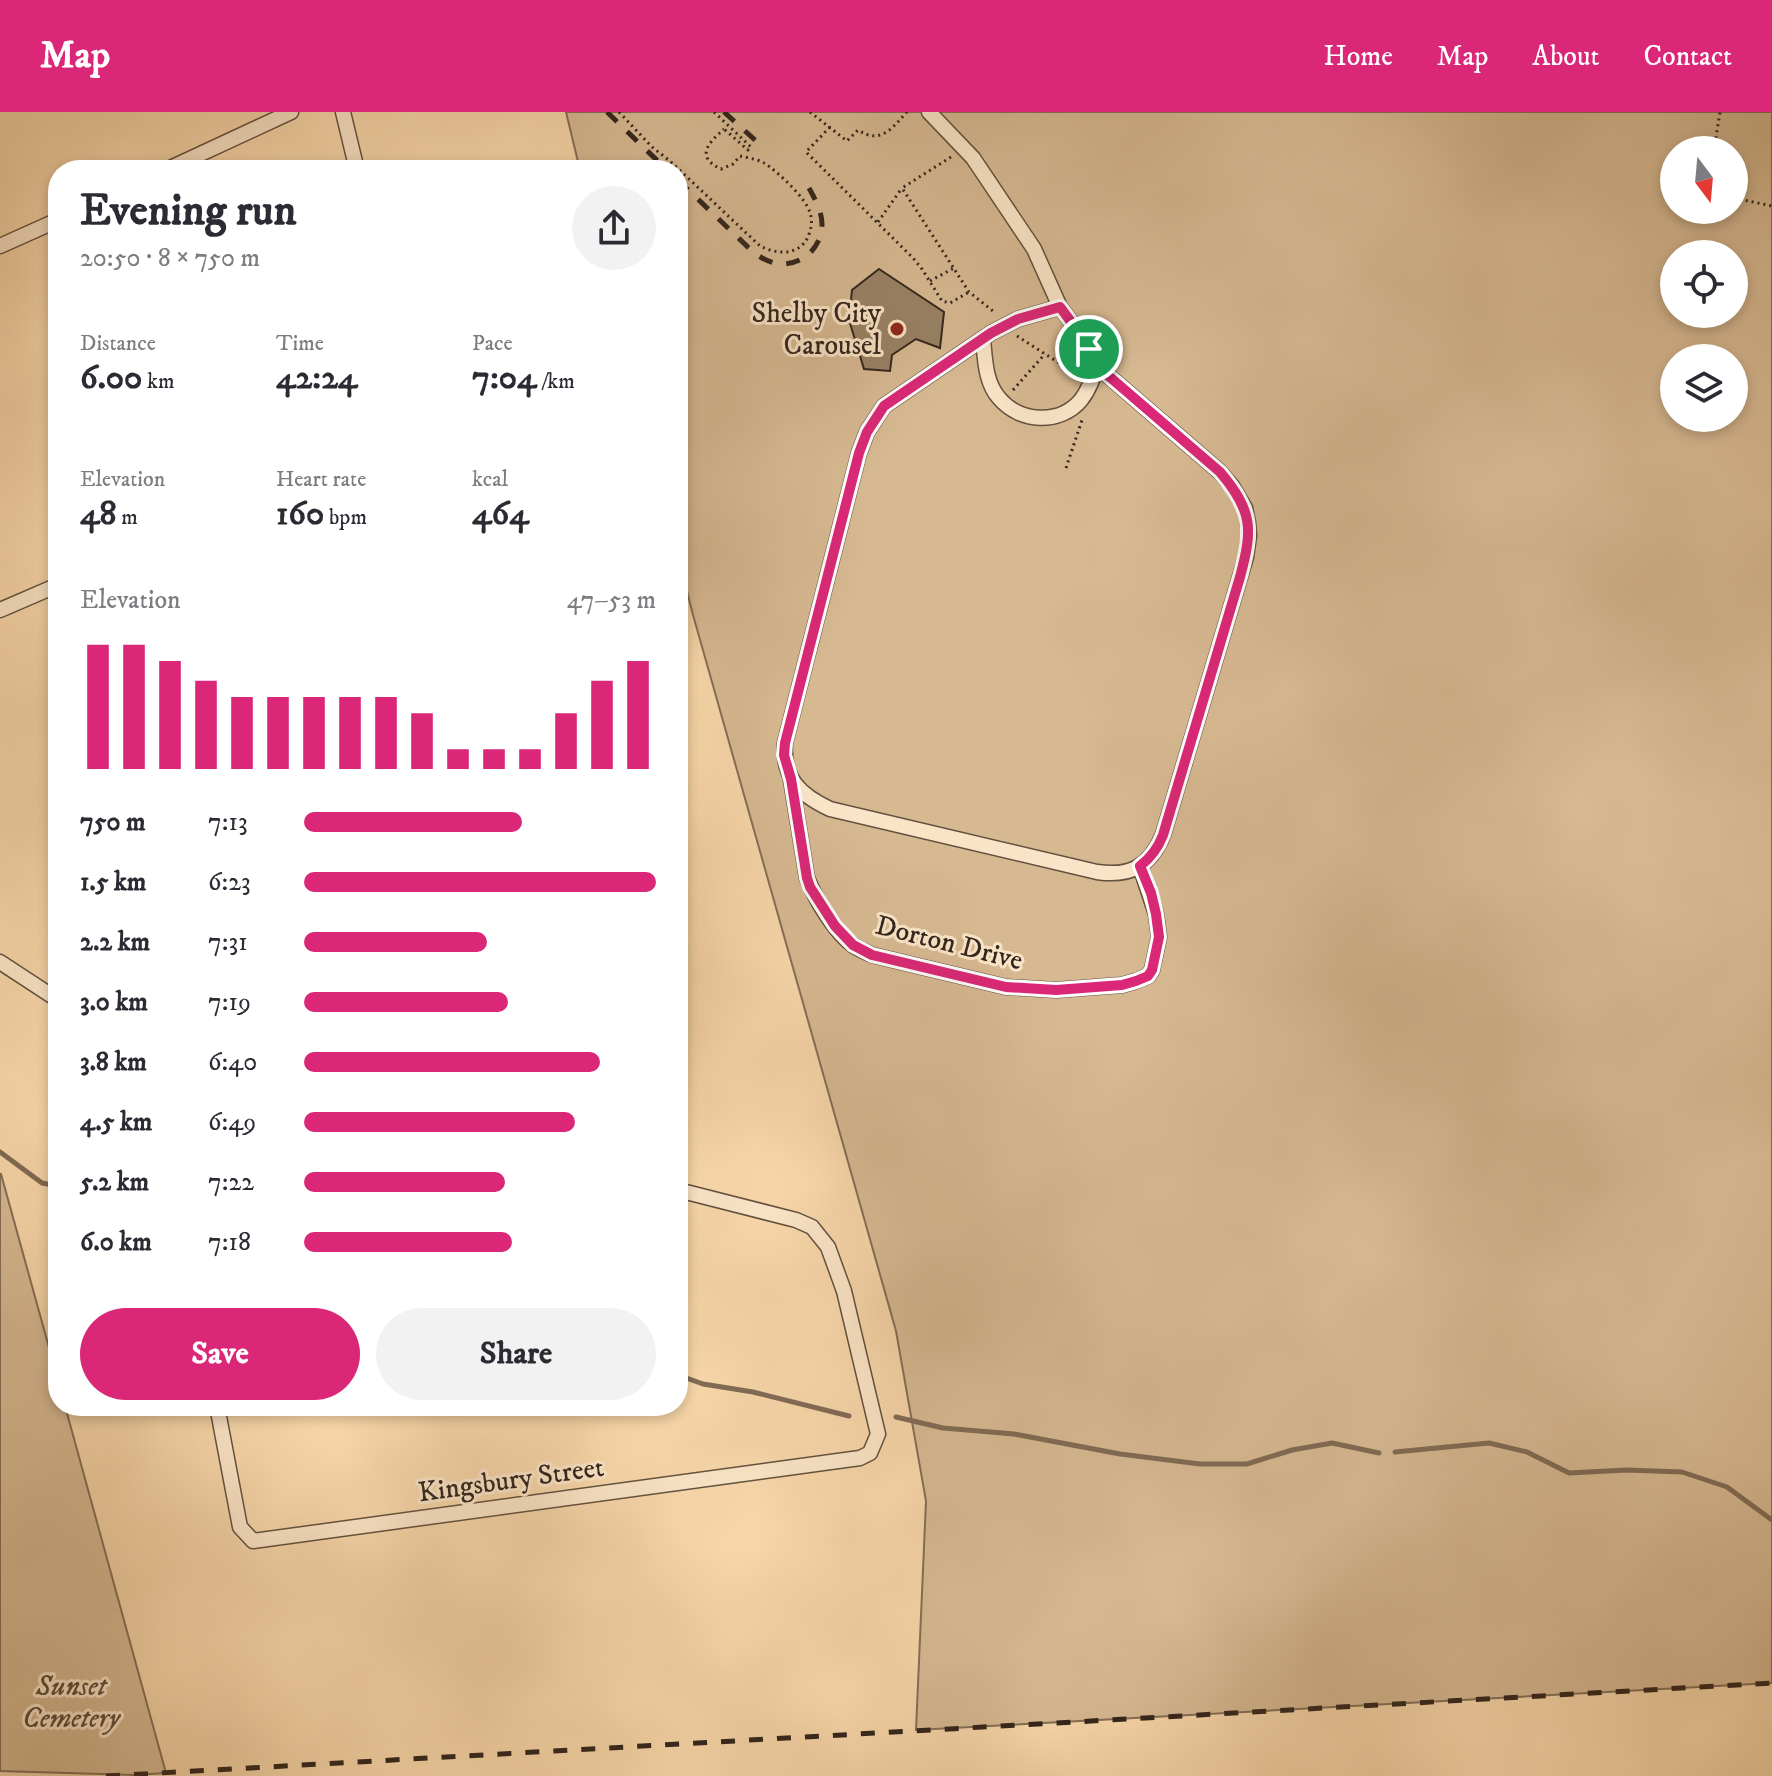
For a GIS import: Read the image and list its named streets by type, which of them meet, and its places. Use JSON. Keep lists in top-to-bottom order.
{
  "streets": {
    "street": ["Dorton Drive", "Kingsbury Street"]
  },
  "parks": ["Sunset Cemetery"],
  "places": ["Shelby City Carousel"],
  "north": "bottom",
  "page": {
    "header": "Map",
    "nav": [
      "Home",
      "Map",
      "About",
      "Contact"
    ],
    "heading": ["Evening run", "20:50 · 8 × 750 m"],
    "stats": [
      ["Distance", "6.00 km"],
      ["Time", "42:24"],
      ["Pace", "7:04 /km"],
      ["Elevation", "48 m"],
      ["Heart rate", "160 bpm"],
      ["kcal", "464"]
    ],
    "chart": ["Elevation", "47–53 m"],
    "list": [
      {
        "name": "750 m",
        "note": "7:13"
      },
      {
        "name": "1.5 km",
        "note": "6:23"
      },
      {
        "name": "2.2 km",
        "note": "7:31"
      },
      {
        "name": "3.0 km",
        "note": "7:19"
      },
      {
        "name": "3.8 km",
        "note": "6:40"
      },
      {
        "name": "4.5 km",
        "note": "6:49"
      },
      {
        "name": "5.2 km",
        "note": "7:22"
      },
      {
        "name": "6.0 km",
        "note": "7:18"
      }
    ],
    "buttons": ["Save", "Share"]
  }
}
